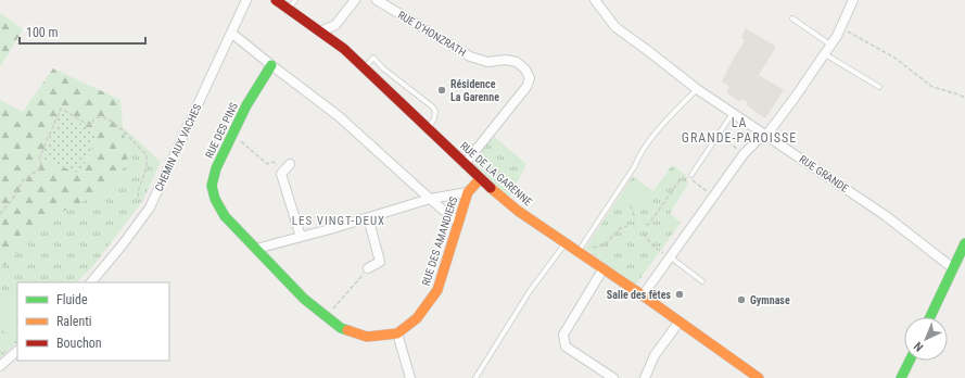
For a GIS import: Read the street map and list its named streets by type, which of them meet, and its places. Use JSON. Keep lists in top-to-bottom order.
{
  "streets": {
    "street": [
      "RUE D'HONZRATH",
      "RUE DES PINS",
      "CHEMIN AUX VACHES",
      "RUE DE LA GARENNE",
      "RUE GRANDE",
      "RUE DES AMANDIERS"
    ]
  },
  "crossings": [
    ["RUE D'HONZRATH", "RUE DE LA GARENNE"],
    ["RUE DE LA GARENNE", "RUE DES AMANDIERS"]
  ],
  "districts": ["LA GRANDE-PAROISSE", "LES VINGT-DEUX"],
  "places": ["Résidence La Garenne", "Salle des fêtes", "Gymnase"],
  "legend": ["Fluide", "Ralenti", "Bouchon"],
  "scale_bar": "100 m",
  "north": "bottom left"
}
